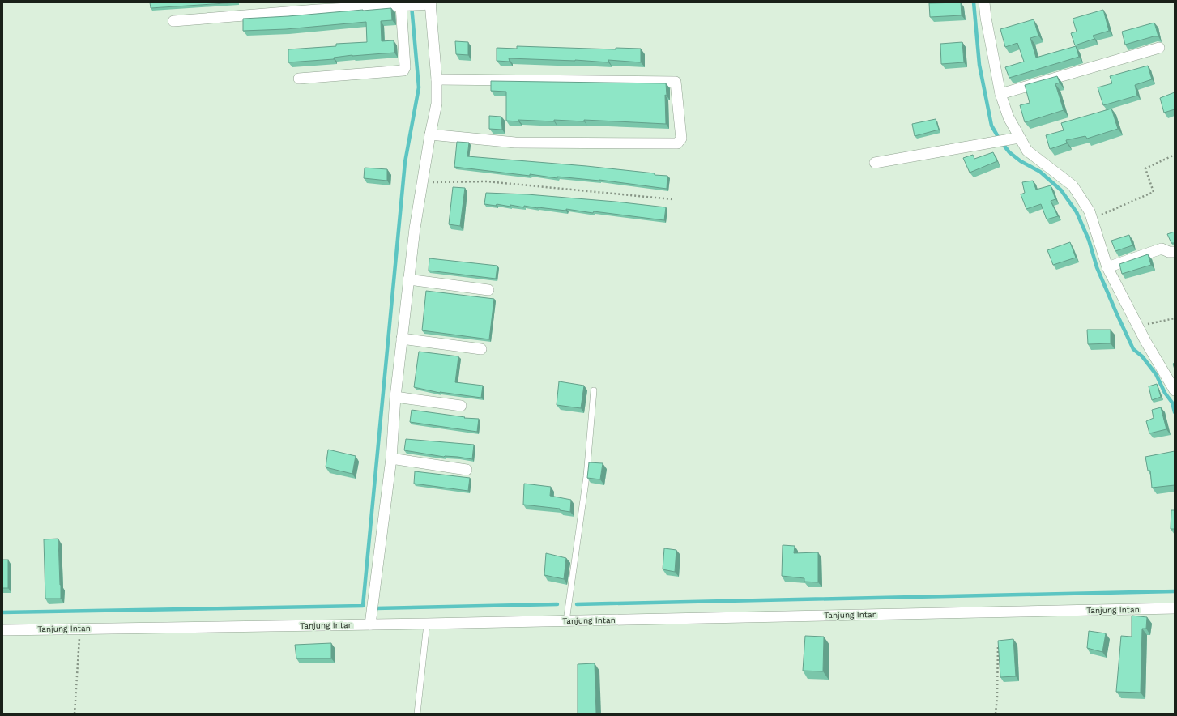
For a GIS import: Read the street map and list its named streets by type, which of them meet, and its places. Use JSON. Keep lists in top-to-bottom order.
{
  "streets": {
    "street": ["Tanjung Intan"]
  }
}
